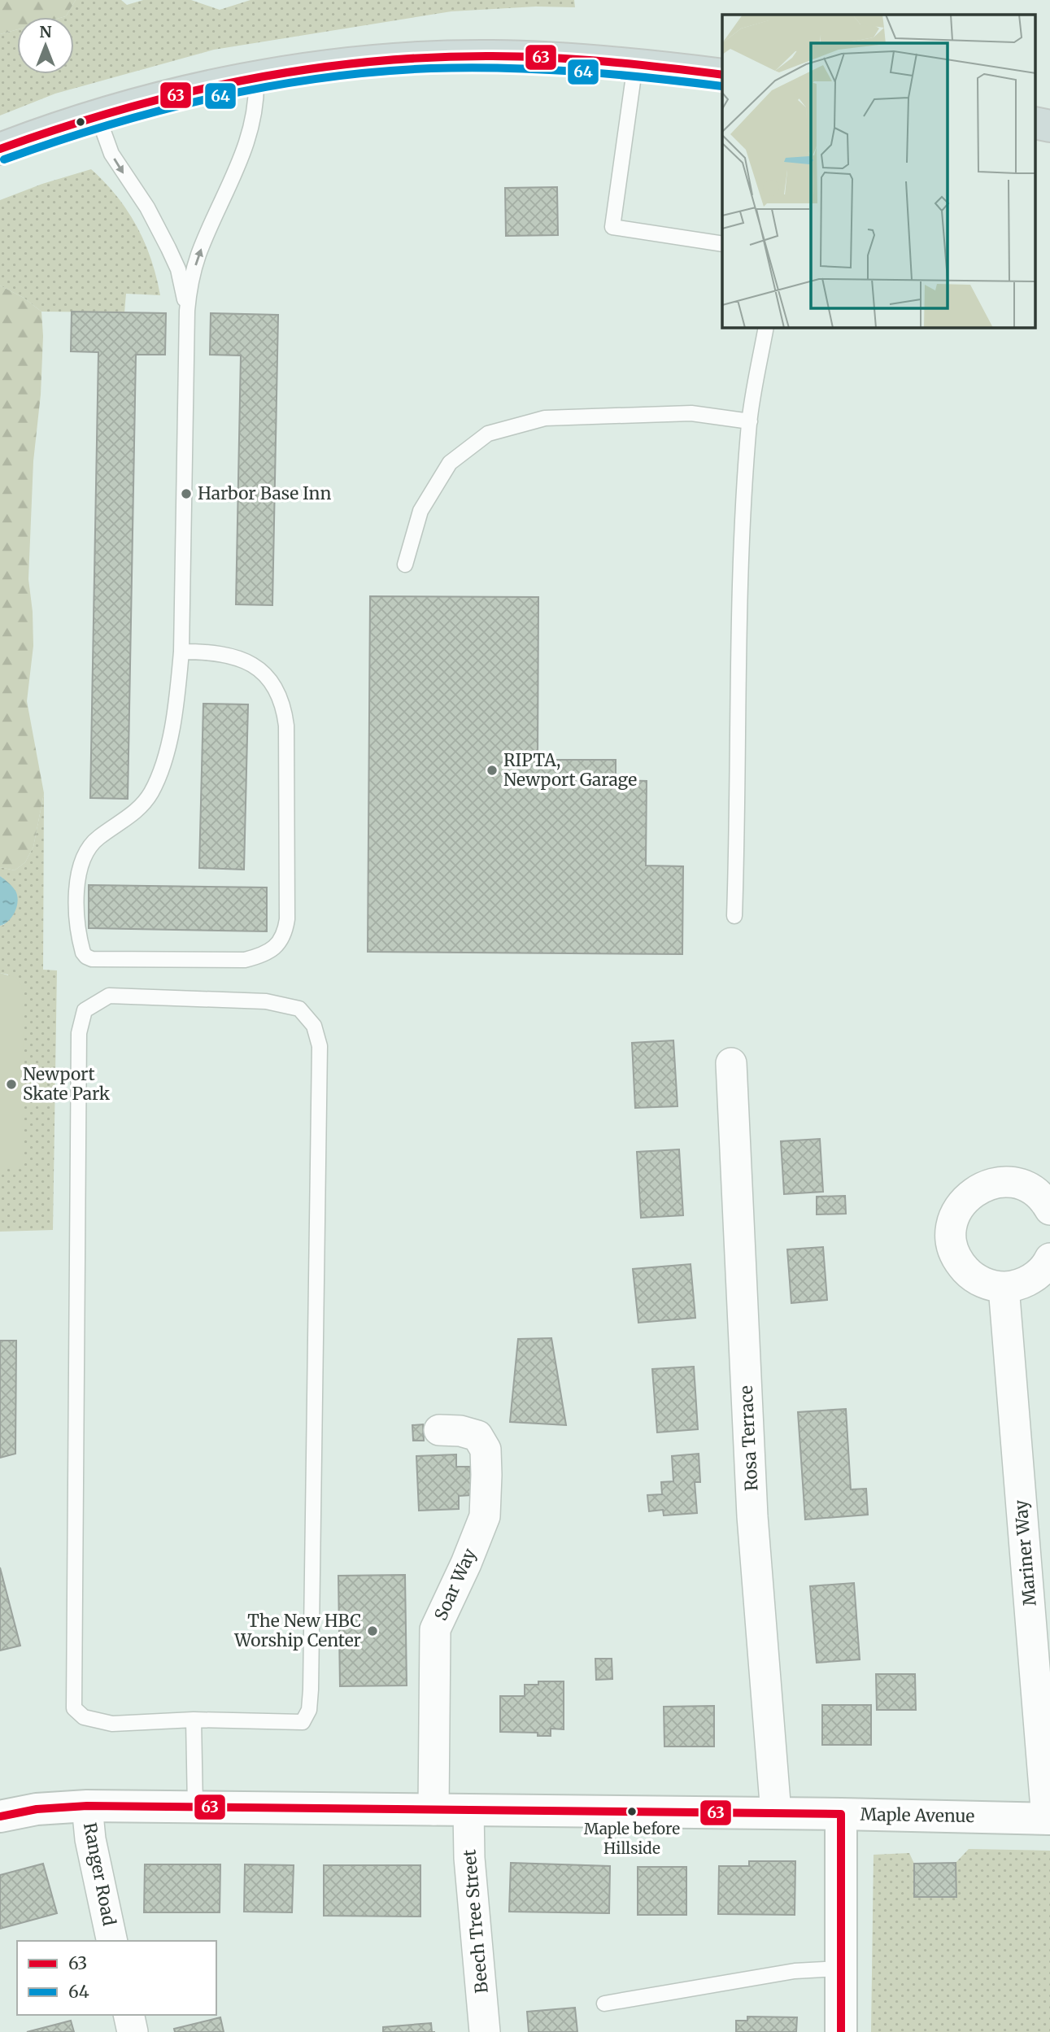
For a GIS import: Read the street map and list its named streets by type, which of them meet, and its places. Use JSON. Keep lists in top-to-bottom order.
{
  "streets": {
    "street": [
      "Rosa Terrace",
      "Mariner Way",
      "Soar Way",
      "Maple Avenue",
      "Ranger Road",
      "Beech Tree Street"
    ]
  },
  "crossings": [
    ["Rosa Terrace", "Maple Avenue"],
    ["Mariner Way", "Maple Avenue"],
    ["Soar Way", "Maple Avenue"],
    ["Maple Avenue", "Ranger Road"],
    ["Maple Avenue", "Beech Tree Street"]
  ],
  "places": [
    "Harbor Base Inn",
    "RIPTA, Newport Garage",
    "Newport Skate Park",
    "The New HBC Worship Center",
    "Maple before Hillside"
  ],
  "lines": ["transit line 63", "transit line 64"],
  "legend": ["63", "64"],
  "north": "top"
}
